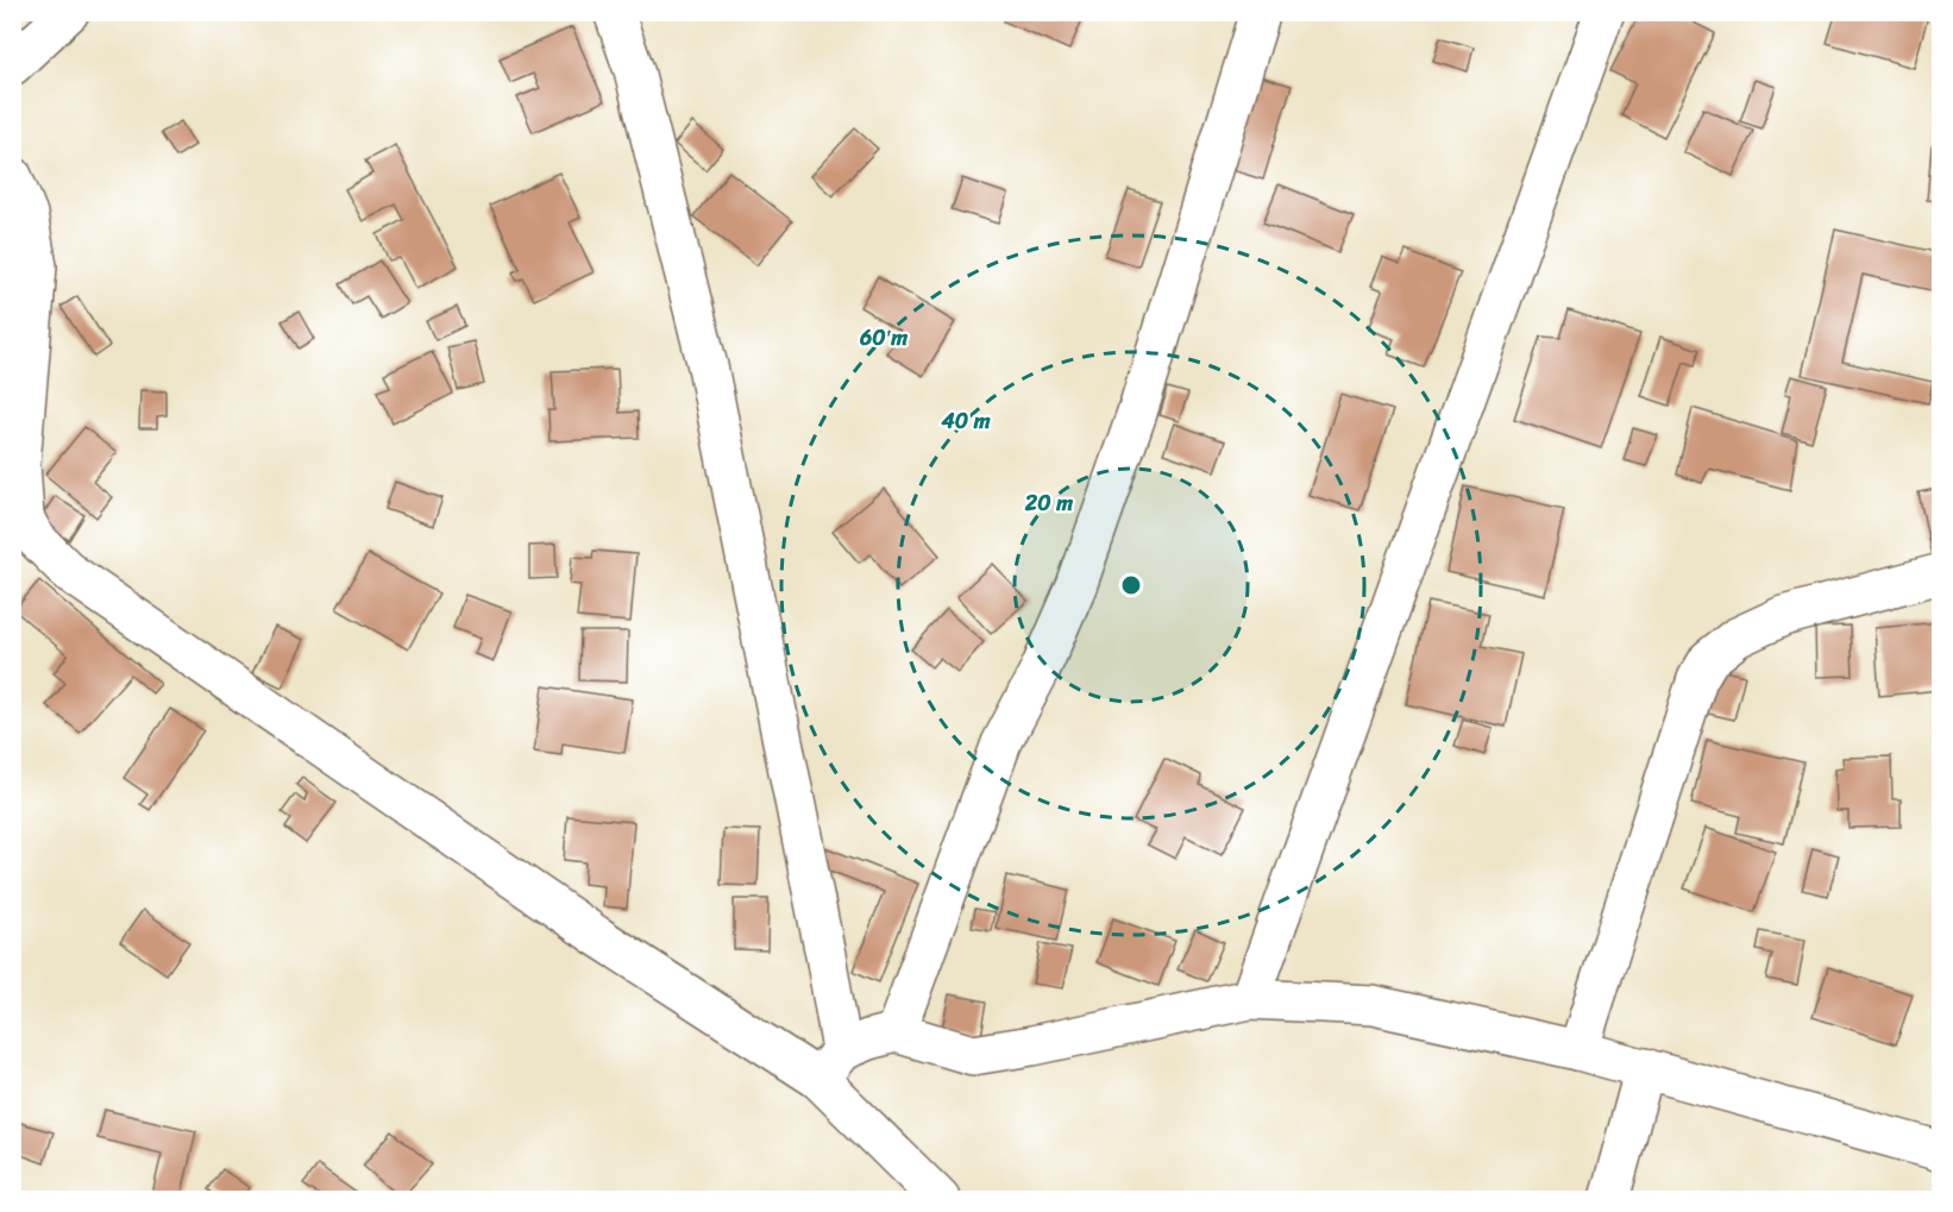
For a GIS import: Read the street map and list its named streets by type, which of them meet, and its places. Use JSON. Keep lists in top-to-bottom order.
{
  "rings": ["60 m", "40 m", "20 m"]
}
